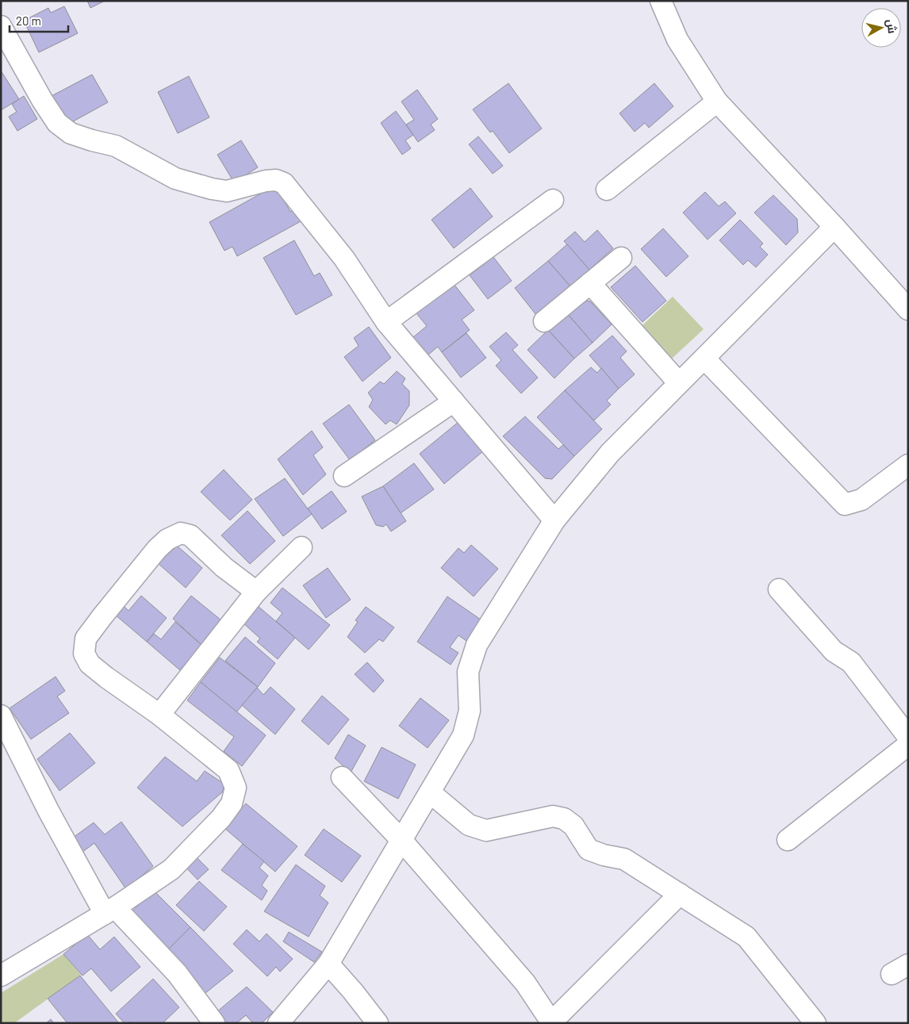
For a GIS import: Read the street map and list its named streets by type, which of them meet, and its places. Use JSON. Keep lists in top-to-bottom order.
{
  "scale_bar": "20 m",
  "north": "right"
}
